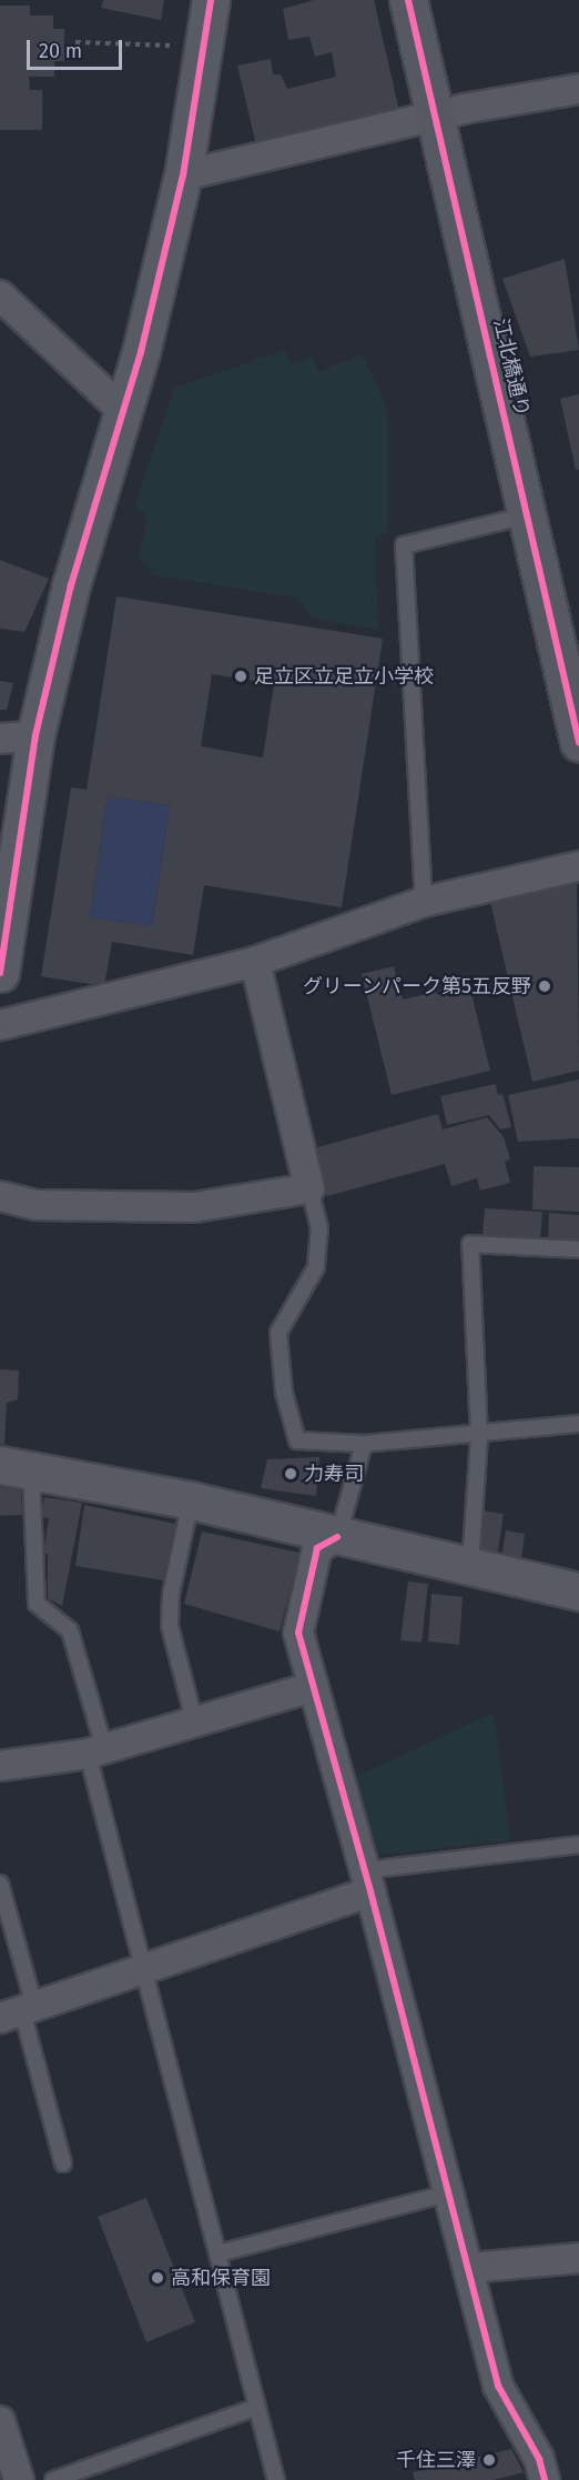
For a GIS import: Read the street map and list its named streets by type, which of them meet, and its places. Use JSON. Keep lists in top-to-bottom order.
{
  "streets": {
    "main road": ["江北橋通り"]
  },
  "places": [
    "足立区立足立小学校",
    "グリーンパーク第5五反野",
    "力寿司",
    "高和保育園",
    "千住三澤"
  ],
  "scale_bar": "20 m"
}
